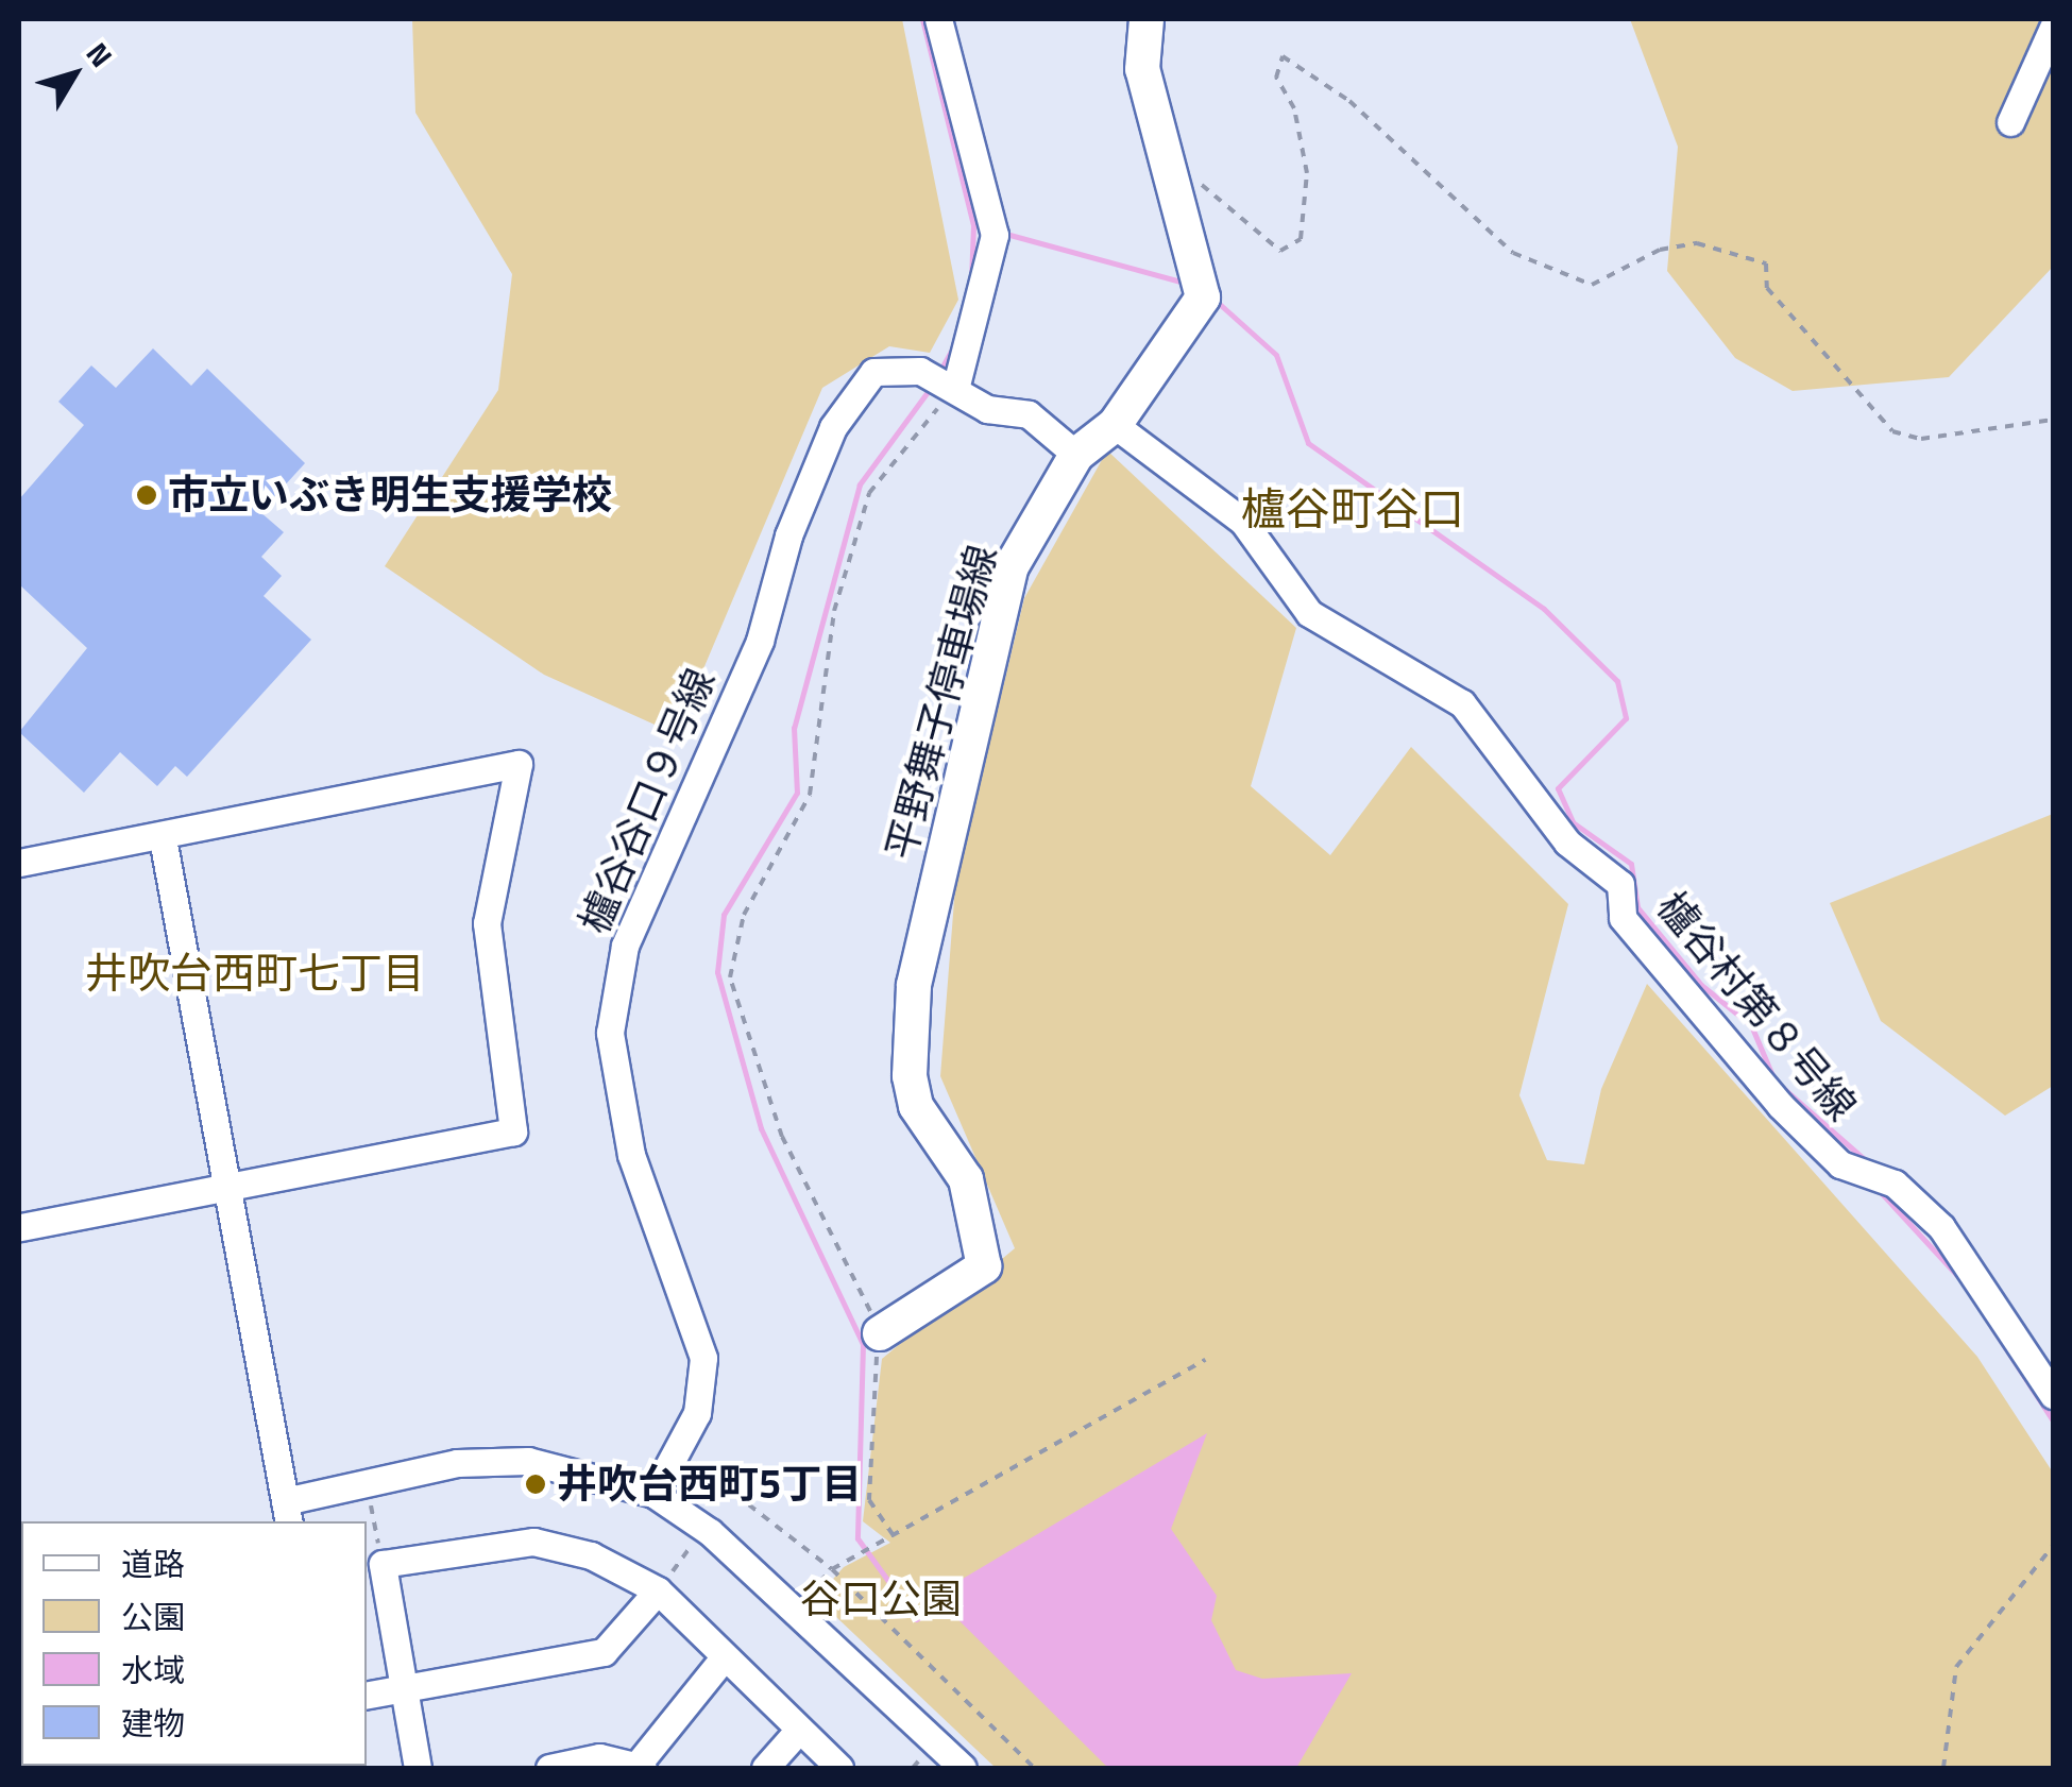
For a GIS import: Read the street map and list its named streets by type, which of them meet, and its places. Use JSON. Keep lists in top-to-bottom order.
{
  "streets": {
    "main road": ["平野舞子停車場線"],
    "street": ["櫨谷谷口９号線", "櫨谷村第８号線"]
  },
  "crossings": [
    ["平野舞子停車場線", "櫨谷谷口９号線"],
    ["平野舞子停車場線", "櫨谷村第８号線"]
  ],
  "districts": ["櫨谷町谷口", "井吹台西町七丁目"],
  "parks": ["谷口公園"],
  "places": ["市立いぶき明生支援学校", "井吹台西町5丁目"],
  "legend": [
    "道路",
    "公園",
    "水域",
    "建物"
  ],
  "north": "top right"
}
